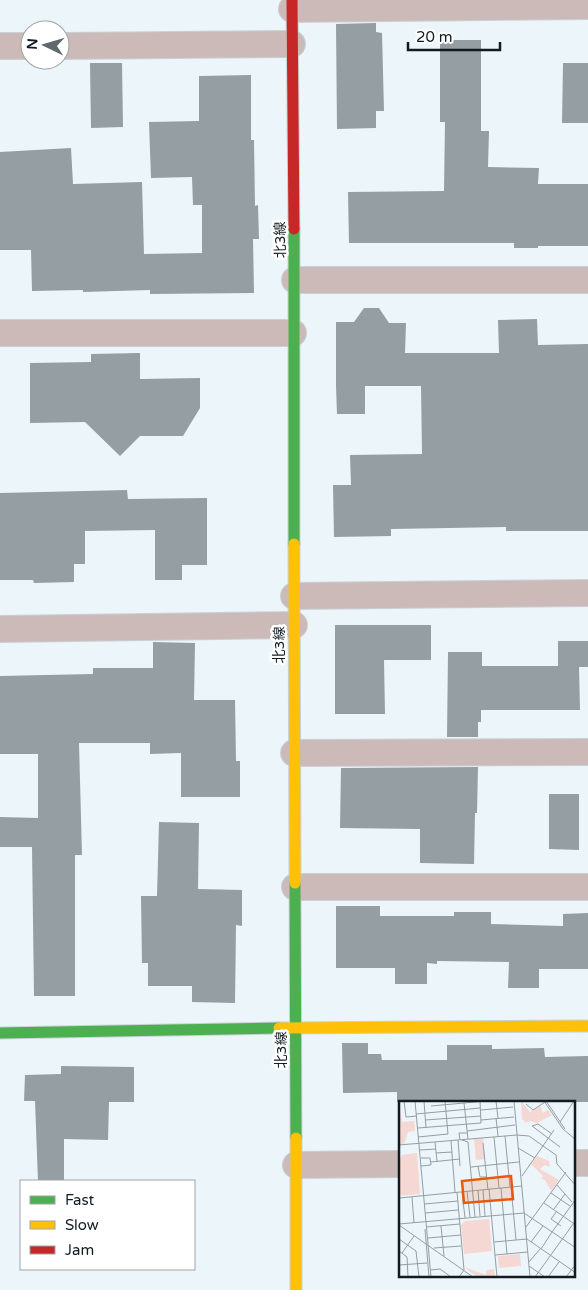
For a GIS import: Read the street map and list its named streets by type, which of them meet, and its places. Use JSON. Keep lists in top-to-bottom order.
{
  "streets": {
    "street": ["北3線"]
  },
  "legend": ["Fast", "Slow", "Jam"],
  "scale_bar": "20 m",
  "north": "left"
}
